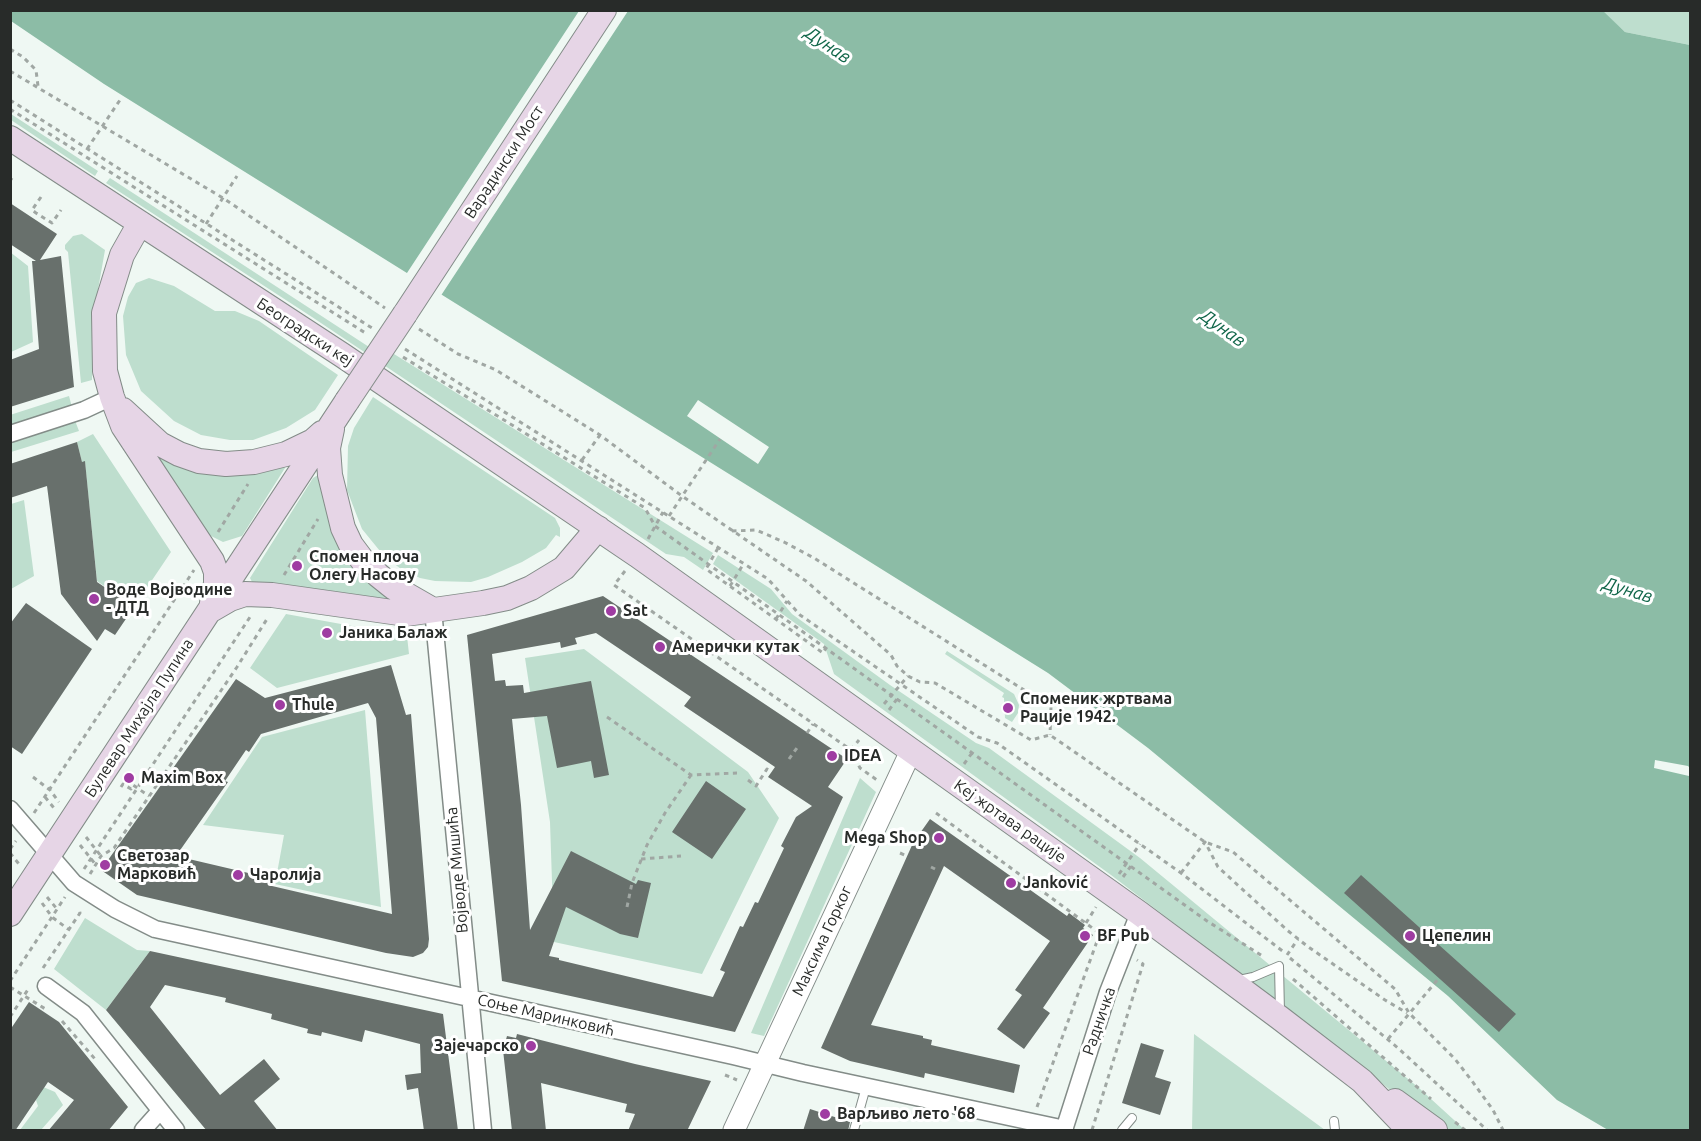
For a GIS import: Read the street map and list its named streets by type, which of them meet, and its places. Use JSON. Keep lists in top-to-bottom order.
{
  "streets": {
    "main road": [
      "Варадински Мост",
      "Београдски кеј",
      "Булевар Михајла Пупина",
      "Кеј жртава рације"
    ],
    "street": [
      "Војводе Мишића",
      "Максима Горког",
      "Соње Маринковић",
      "Радничка"
    ]
  },
  "crossings": [
    ["Варадински Мост", "Булевар Михајла Пупина"],
    ["Београдски кеј", "Кеј жртава рације"],
    ["Булевар Михајла Пупина", "Соње Маринковић"],
    ["Кеј жртава рације", "Максима Горког"],
    ["Кеј жртава рације", "Радничка"],
    ["Војводе Мишића", "Соње Маринковић"],
    ["Максима Горког", "Соње Маринковић"],
    ["Соње Маринковић", "Радничка"]
  ],
  "water": ["Дунав"],
  "places": [
    "Спомен плоча Олегу Насову",
    "Воде Војводине - ДТД",
    "Sat",
    "Јаника Балаж",
    "Амерички кутак",
    "Thule",
    "Споменик жртвама Рације 1942.",
    "IDEA",
    "Maxim Box",
    "Mega Shop",
    "Светозар Марковић",
    "Чаролија",
    "Janković",
    "BF Pub",
    "Цепелин",
    "Зајечарско",
    "Варљиво лето '68"
  ]
}
